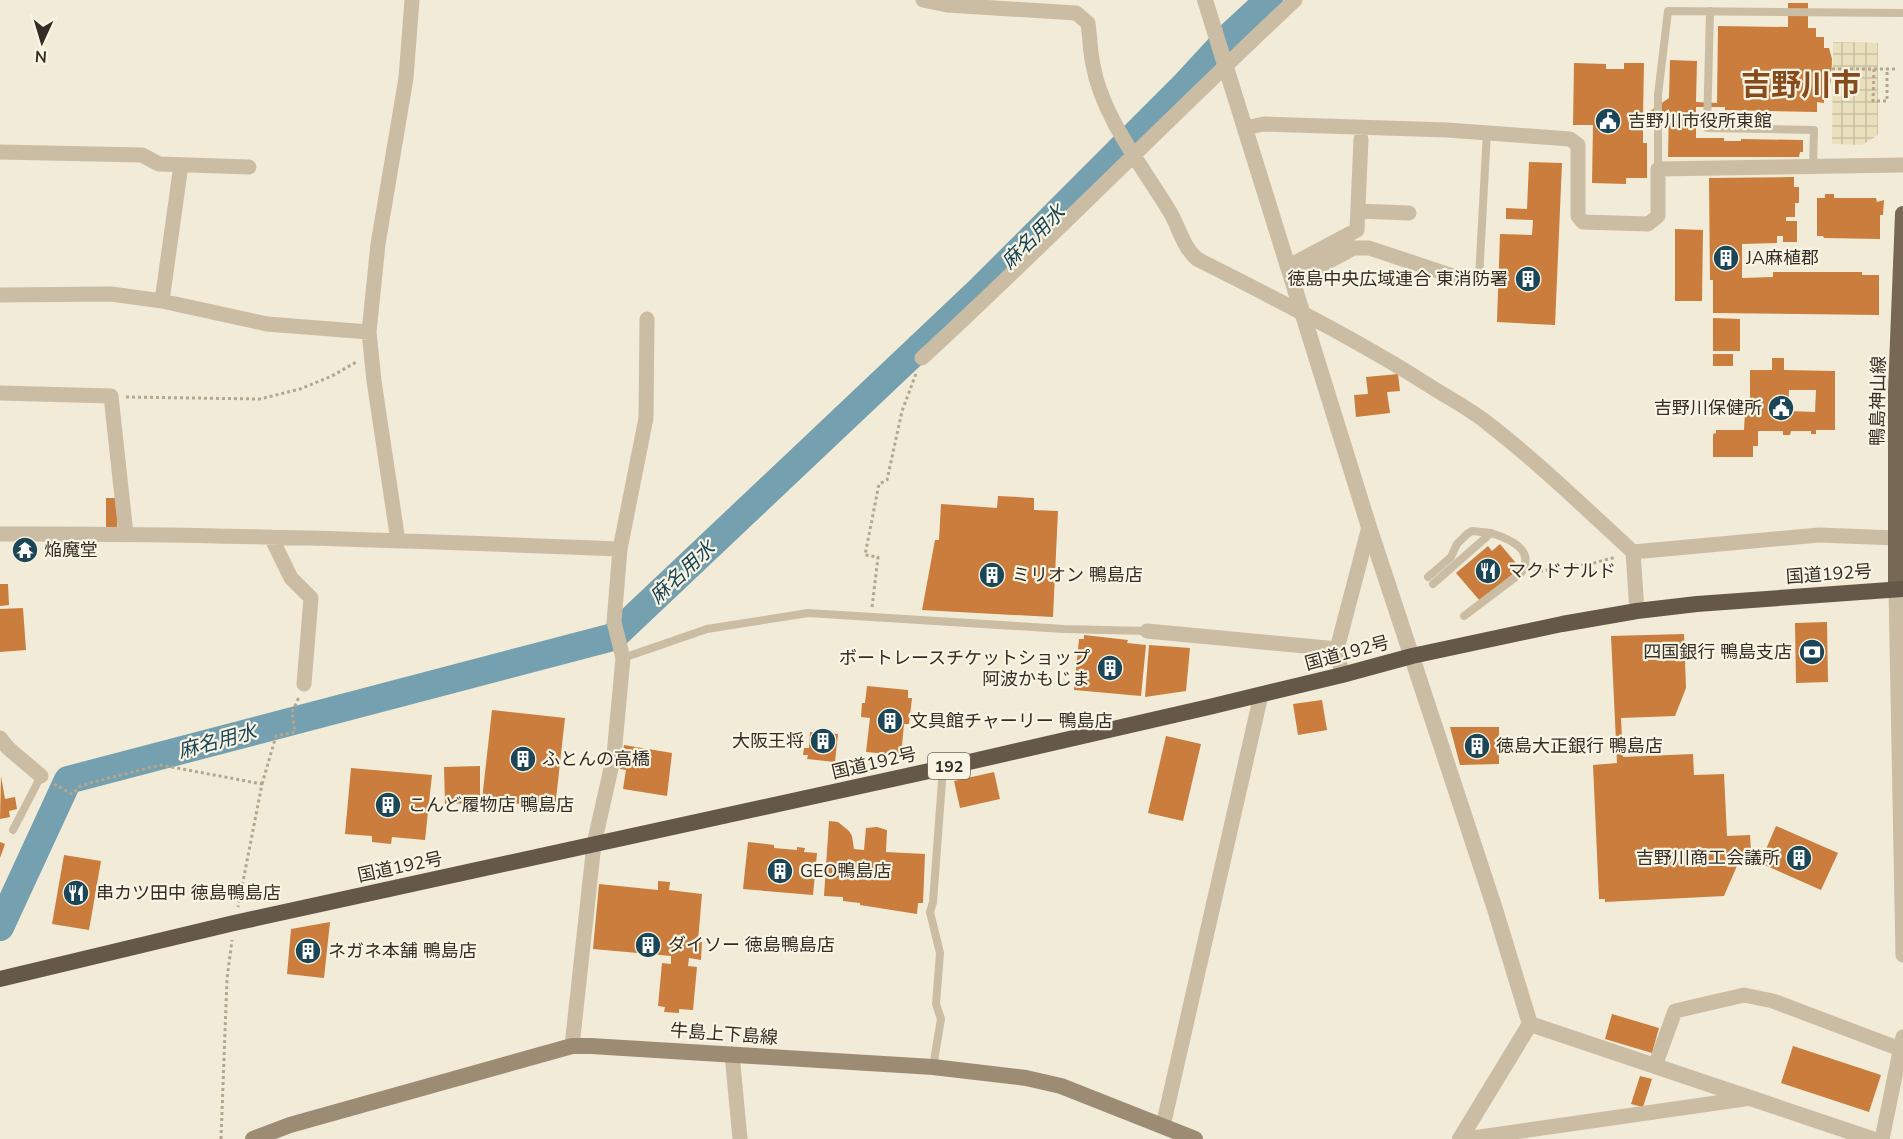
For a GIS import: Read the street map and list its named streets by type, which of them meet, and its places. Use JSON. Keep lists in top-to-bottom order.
{
  "streets": {
    "highway": ["国道192号", "192"],
    "main road": ["鴨島神山線", "牛島上下島線"]
  },
  "crossings": [
    ["鴨島神山線", "国道192号"]
  ],
  "districts": ["吉野川市"],
  "water": ["麻名用水"],
  "places": {
    "public building": ["吉野川市役所東館", "吉野川保健所"],
    "building": [
      "JA麻植郡",
      "徳島中央広域連合 東消防署",
      "ミリオン 鴨島店",
      "ボートレースチケットショップ 阿波かもじま",
      "文具館チャーリー 鴨島店",
      "大阪王将",
      "徳島大正銀行 鴨島店",
      "ふとんの高橋",
      "こんど履物店 鴨島店",
      "吉野川商工会議所",
      "GEO鴨島店",
      "ダイソー 徳島鴨島店",
      "ネガネ本舗 鴨島店"
    ],
    "temple": ["焔魔堂"],
    "restaurant": ["マクドナルド", "串カツ田中 徳島鴨島店"],
    "bank": ["四国銀行 鴨島支店"]
  },
  "north": "bottom"
}
